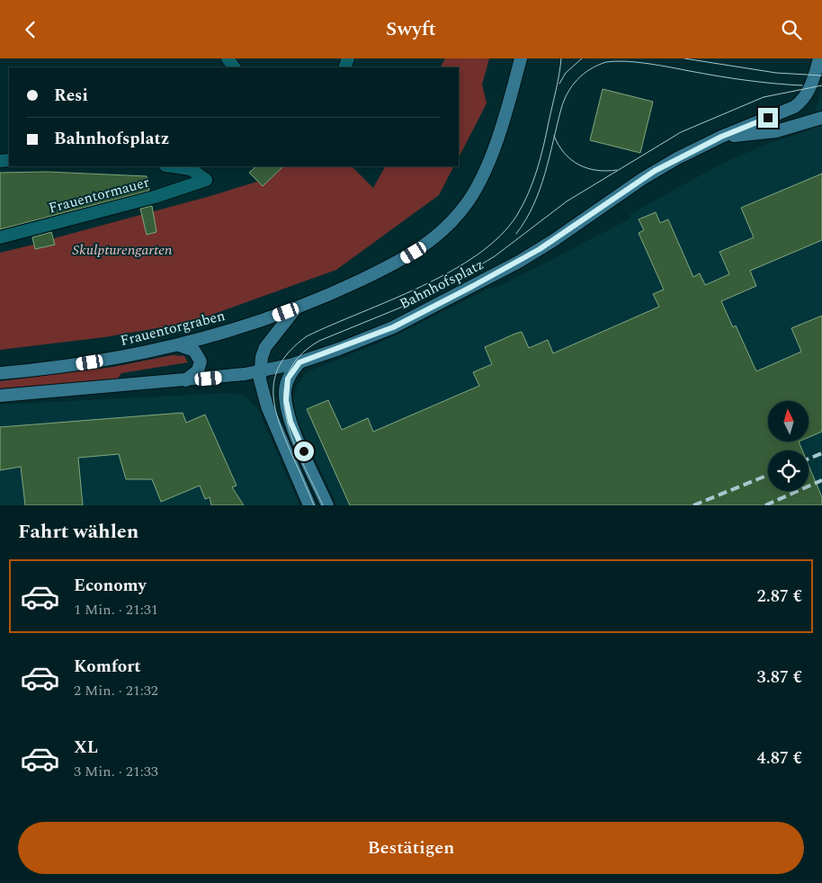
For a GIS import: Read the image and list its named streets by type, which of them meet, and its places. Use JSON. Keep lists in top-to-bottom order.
{
  "streets": {
    "main road": ["Bahnhofsplatz", "Frauentorgraben"],
    "street": ["Frauentormauer"]
  },
  "parks": ["Skulpturengarten"],
  "north": "top",
  "page": {
    "header": "Swyft",
    "banner": ["Resi", "Bahnhofsplatz"],
    "heading": "Fahrt wählen",
    "list": [
      {
        "name": "Economy",
        "note": "1 Min. · 21:31",
        "value": "2.87 €"
      },
      {
        "name": "Komfort",
        "note": "2 Min. · 21:32",
        "value": "3.87 €"
      },
      {
        "name": "XL",
        "note": "3 Min. · 21:33",
        "value": "4.87 €"
      }
    ],
    "buttons": "Bestätigen"
  }
}
